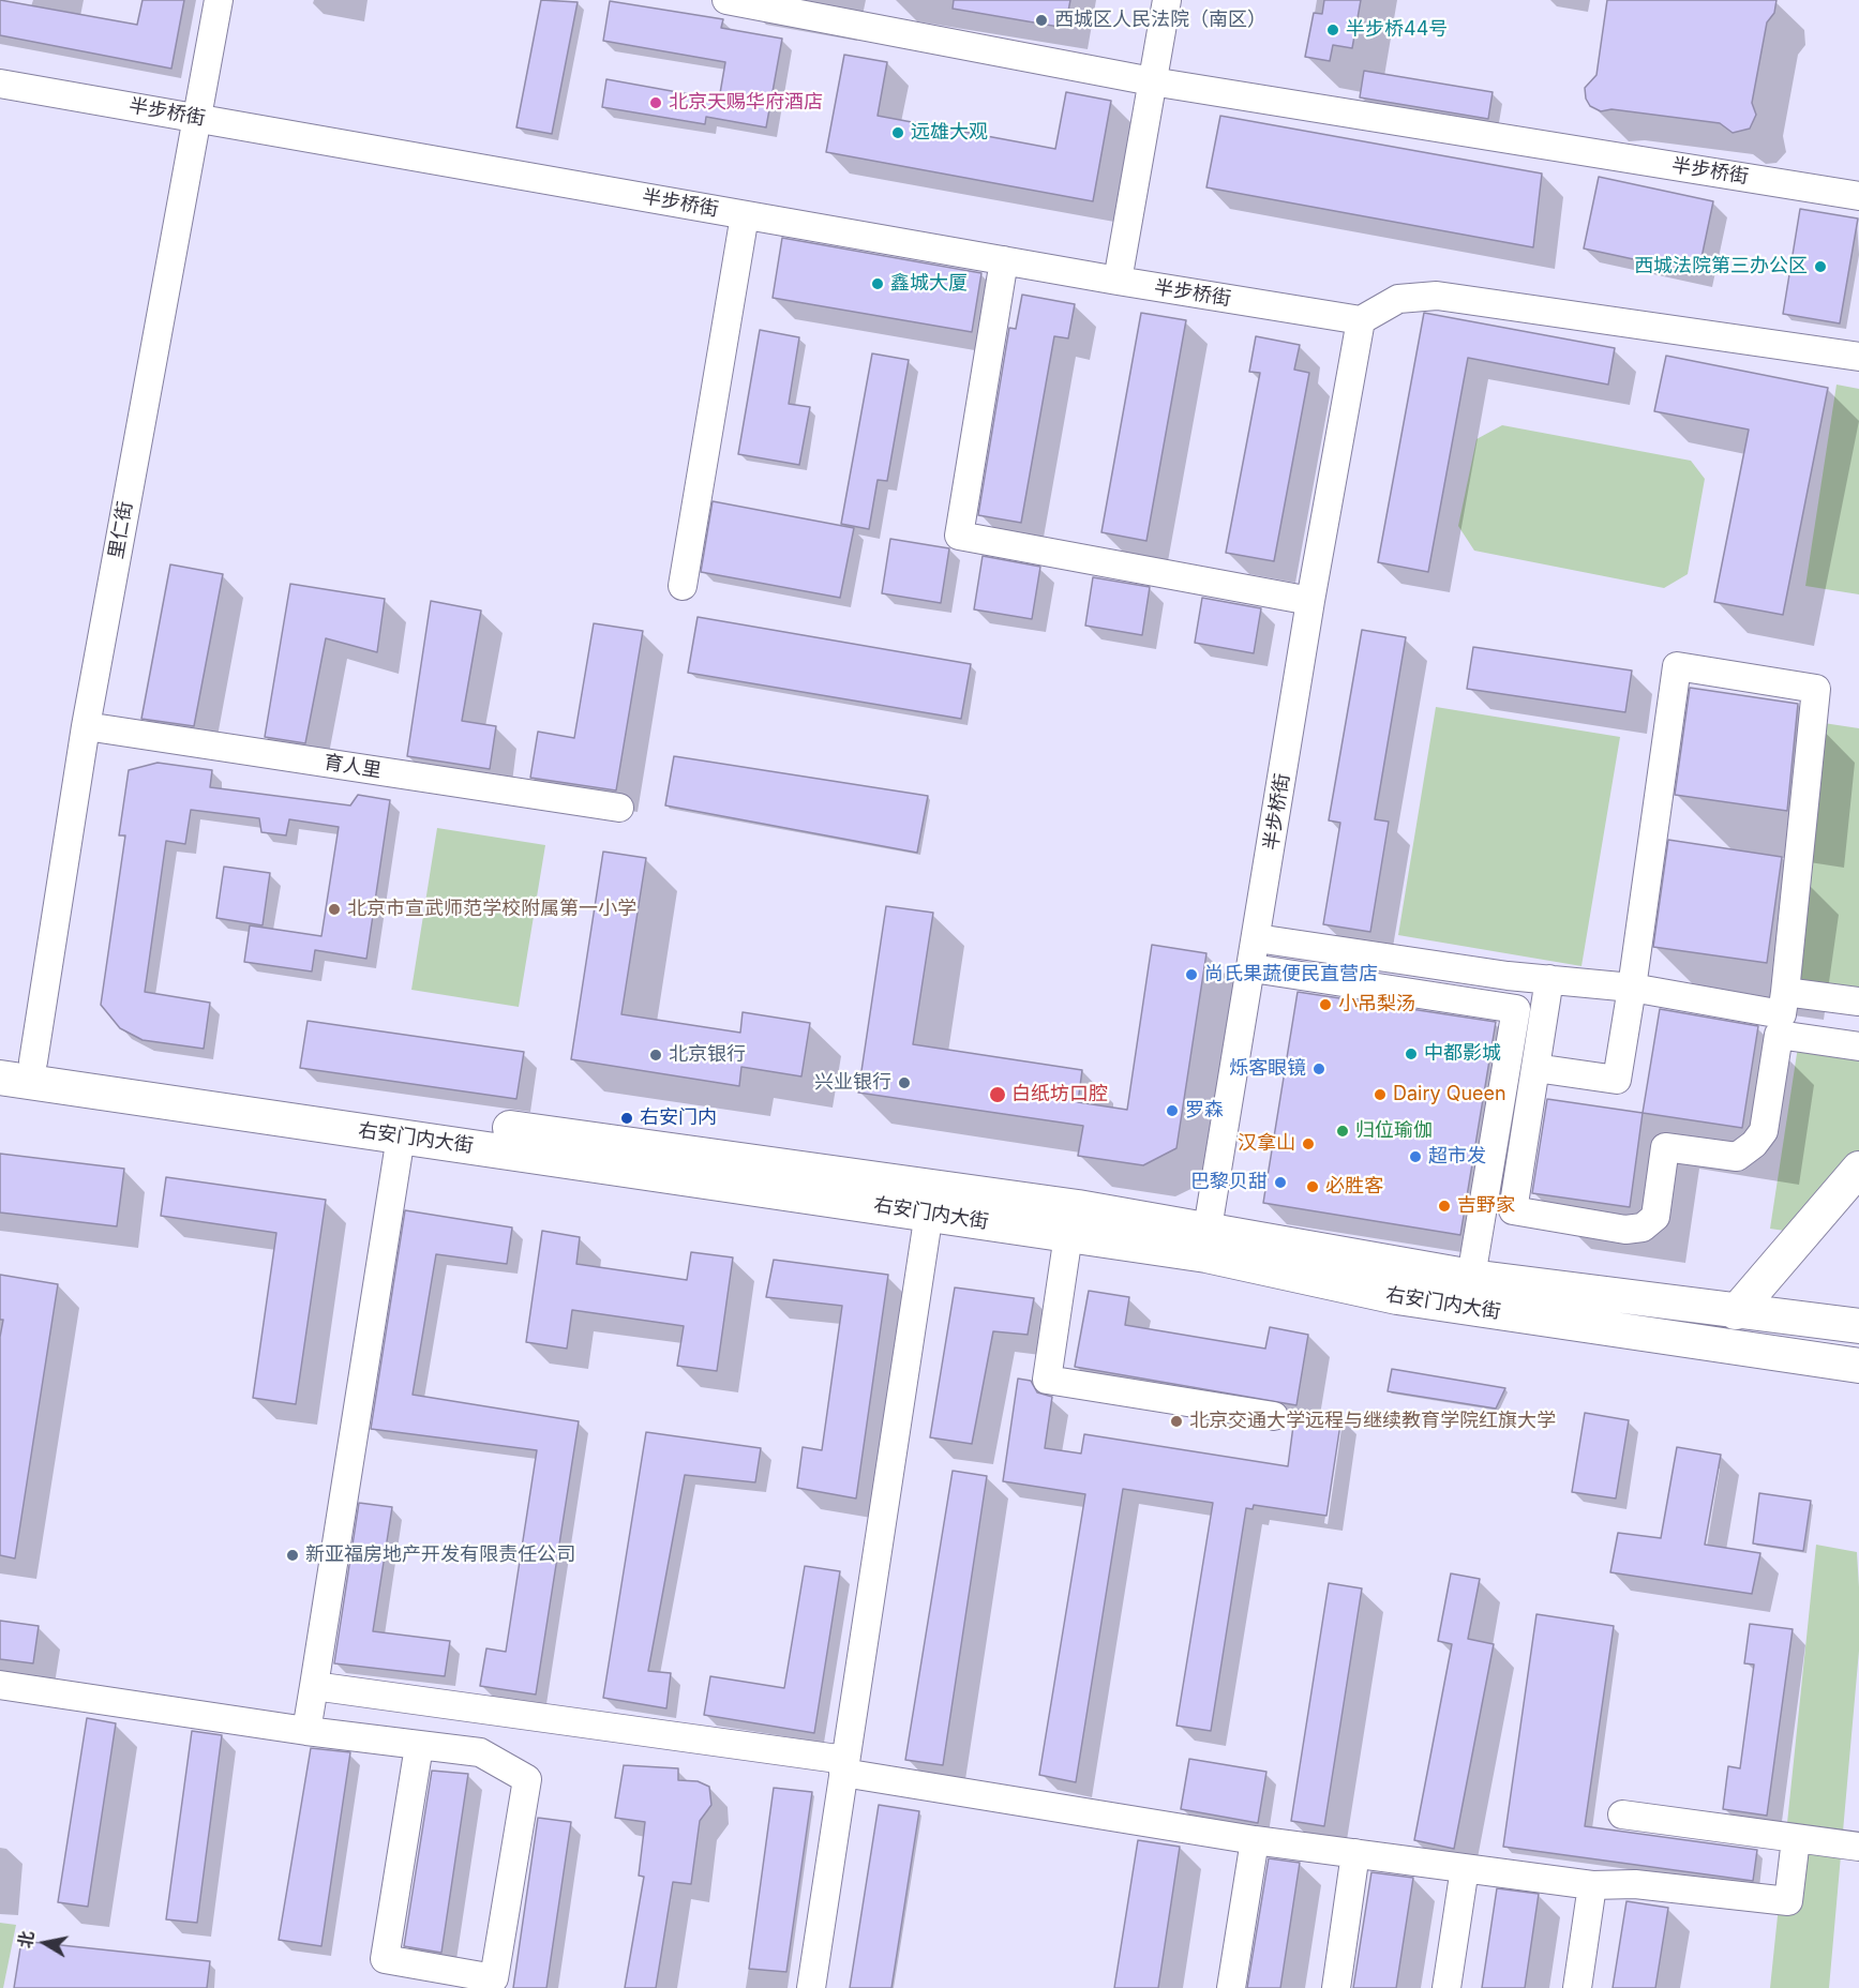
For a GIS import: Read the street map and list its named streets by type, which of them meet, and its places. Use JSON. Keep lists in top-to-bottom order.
{
  "streets": {
    "main road": ["右安门内大街"],
    "street": ["半步桥街", "里仁街", "育人里"]
  },
  "crossings": [
    ["半步桥街", "里仁街"],
    ["半步桥街", "右安门内大街"],
    ["里仁街", "育人里"],
    ["里仁街", "右安门内大街"]
  ],
  "places": [
    "西城区人民法院（南区）",
    "半步桥44号",
    "北京天赐华府酒店",
    "远雄大观",
    "西城法院第三办公区",
    "鑫城大厦",
    "北京市宣武师范学校附属第一小学",
    "尚氏果蔬便民直营店",
    "小吊梨汤",
    "中都影城",
    "北京银行",
    "烁客眼镜",
    "兴业银行",
    "白纸坊口腔",
    "Dairy Queen",
    "罗森",
    "右安门内",
    "归位瑜伽",
    "汉拿山",
    "超市发",
    "巴黎贝甜",
    "必胜客",
    "吉野家",
    "北京交通大学远程与继续教育学院红旗大学",
    "新亚福房地产开发有限责任公司"
  ],
  "north": "left"
}
